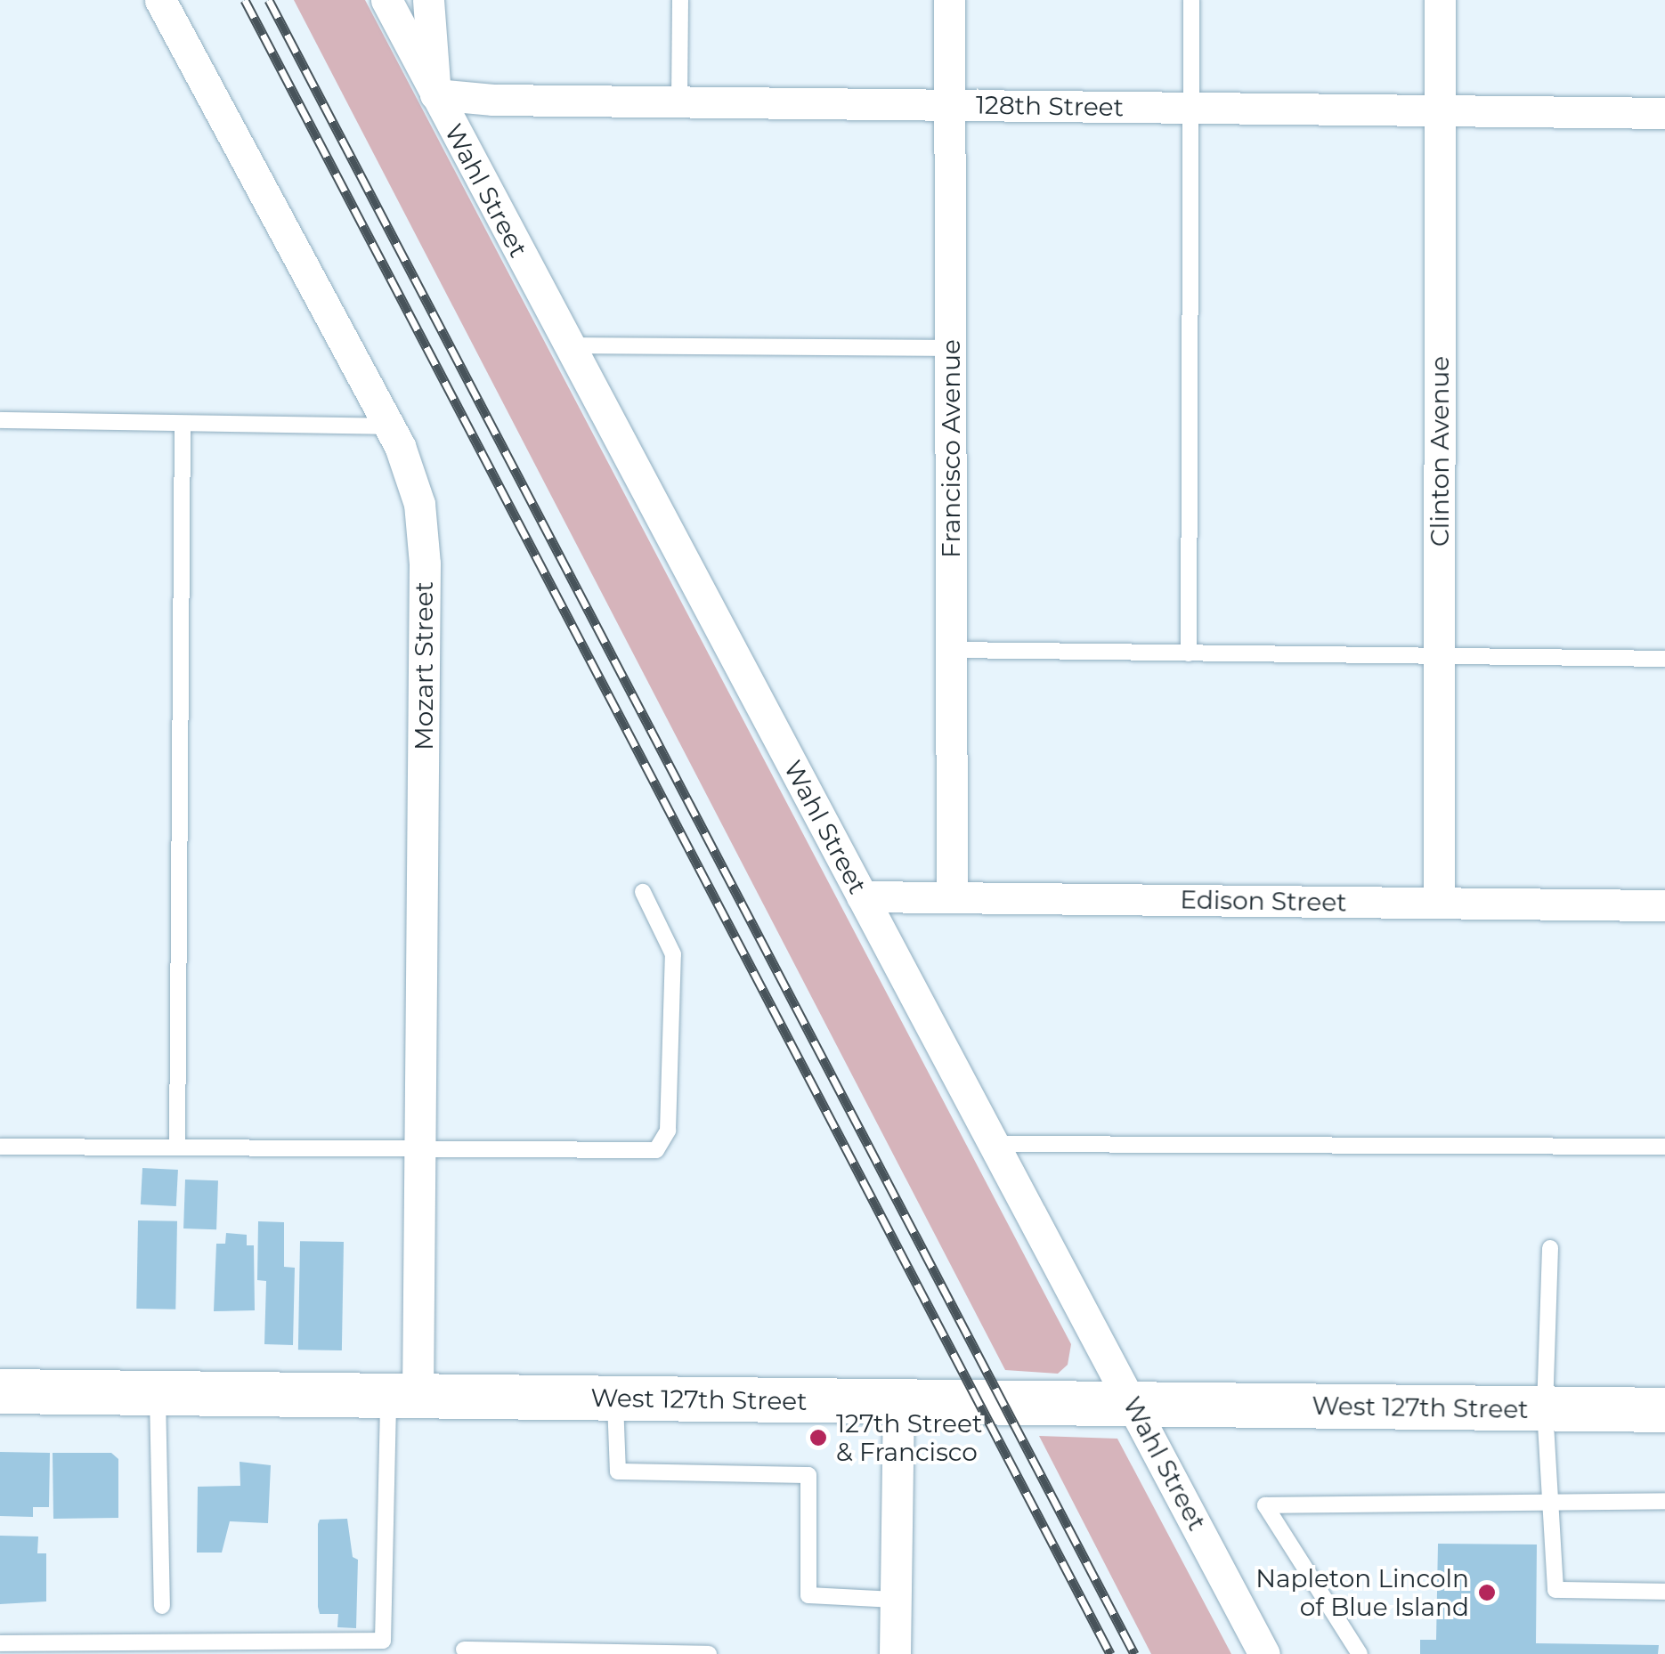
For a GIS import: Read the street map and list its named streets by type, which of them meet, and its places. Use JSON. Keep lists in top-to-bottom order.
{
  "streets": {
    "main road": ["West 127th Street"],
    "street": [
      "128th Street",
      "Wahl Street",
      "Francisco Avenue",
      "Clinton Avenue",
      "Mozart Street",
      "Edison Street"
    ]
  },
  "crossings": [
    ["128th Street", "Wahl Street"],
    ["128th Street", "Francisco Avenue"],
    ["128th Street", "Clinton Avenue"],
    ["Wahl Street", "Edison Street"],
    ["Wahl Street", "West 127th Street"],
    ["Francisco Avenue", "Edison Street"],
    ["Clinton Avenue", "Edison Street"],
    ["Mozart Street", "West 127th Street"]
  ],
  "places": ["127th Street & Francisco", "Napleton Lincoln of Blue Island"]
}
